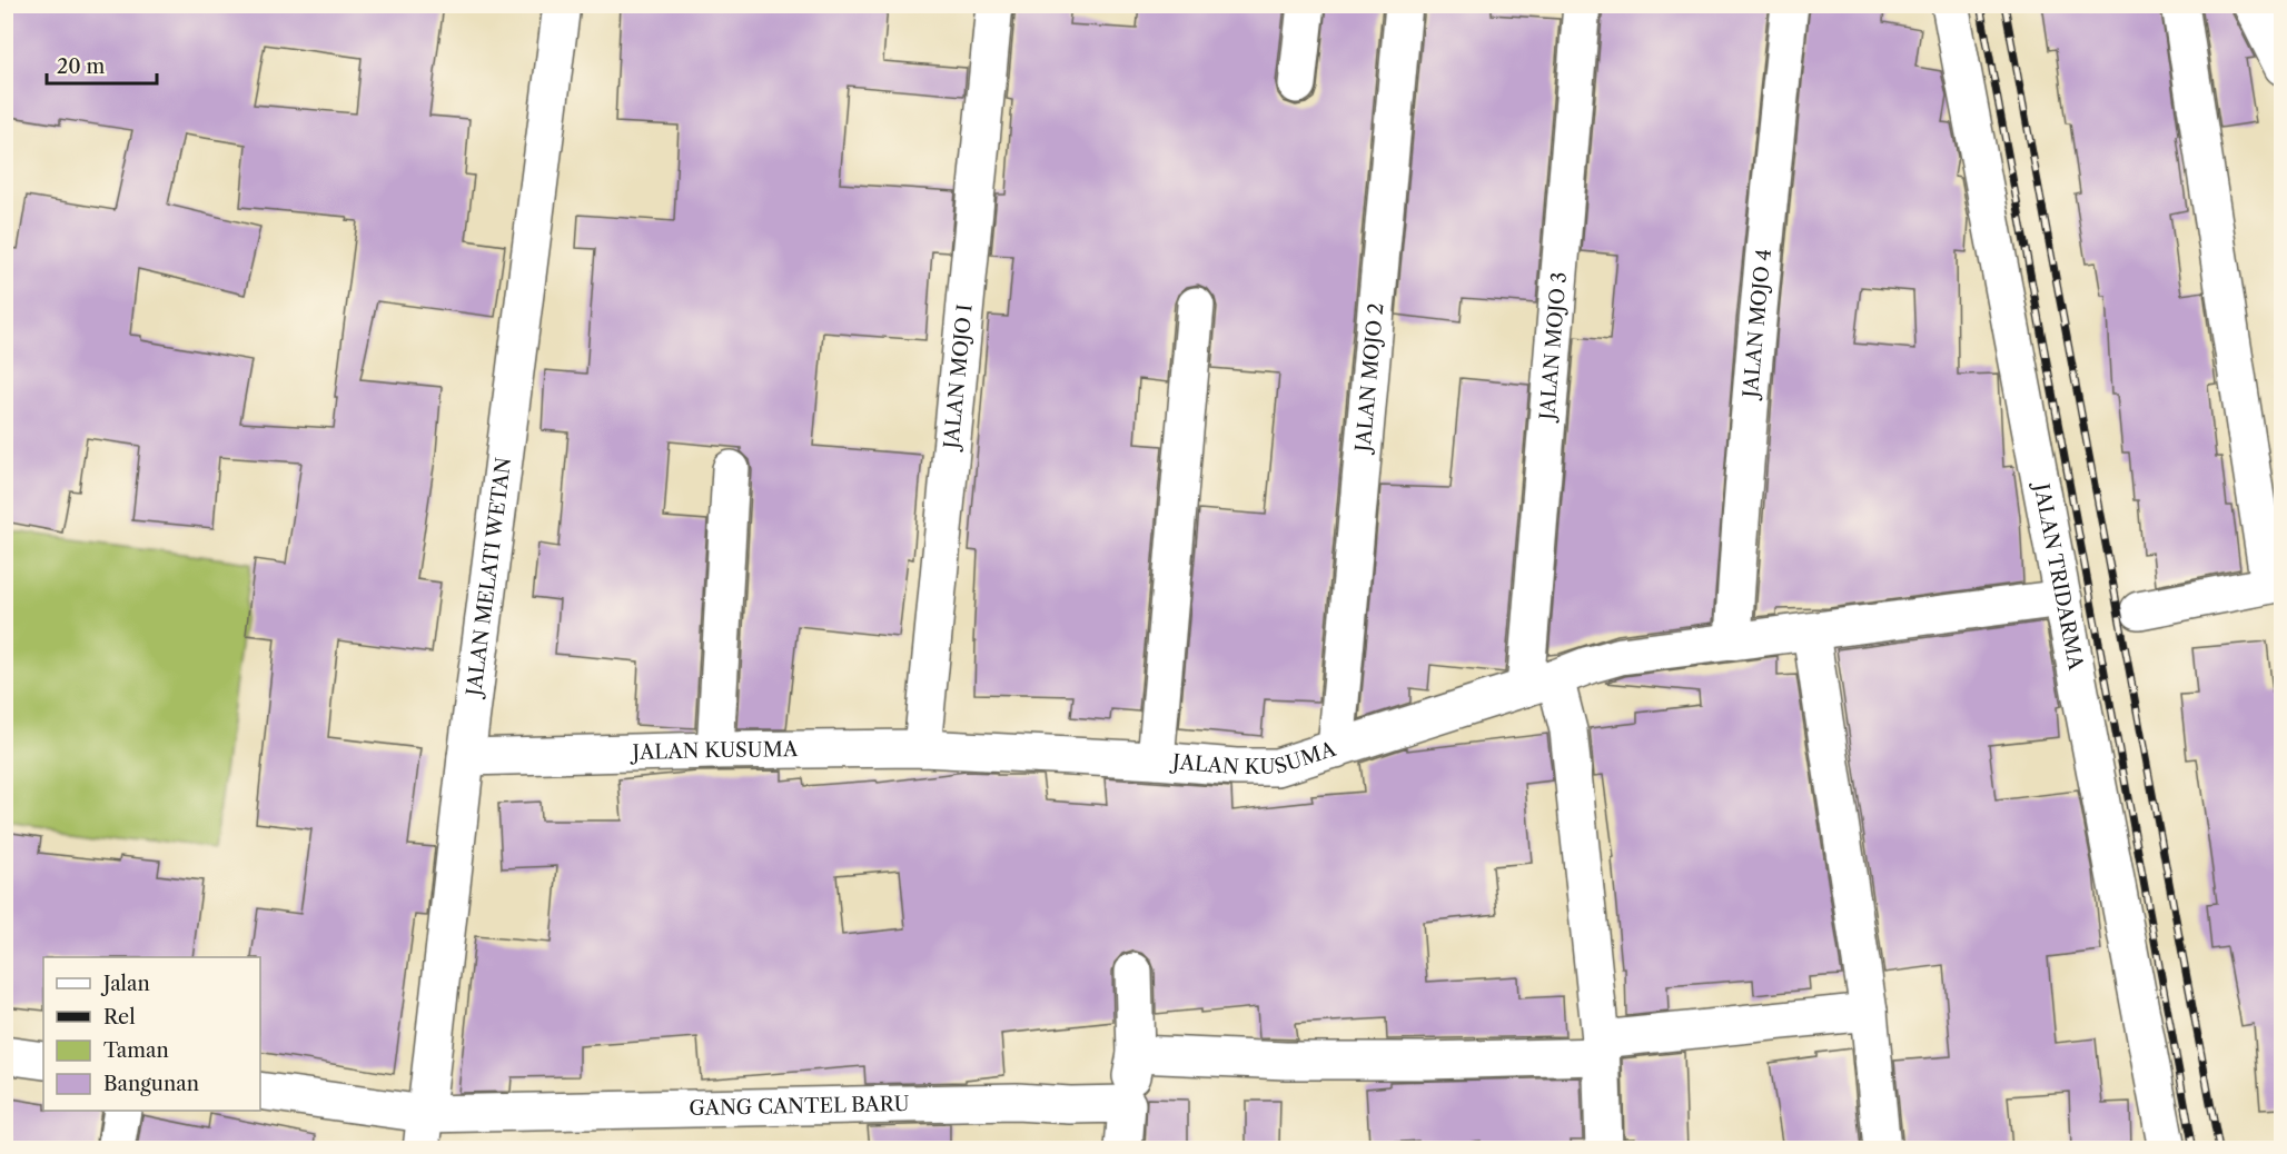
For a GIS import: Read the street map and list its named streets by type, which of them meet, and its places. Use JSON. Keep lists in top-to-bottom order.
{
  "streets": {
    "street": [
      "JALAN MOJO 4",
      "JALAN MOJO 3",
      "JALAN MOJO I",
      "JALAN MOJO 2",
      "JALAN MELATI WETAN",
      "JALAN TRIDARMA",
      "JALAN KUSUMA",
      "GANG CANTEL BARU"
    ]
  },
  "crossings": [
    ["JALAN MOJO 4", "JALAN KUSUMA"],
    ["JALAN MOJO 3", "JALAN KUSUMA"],
    ["JALAN MOJO I", "JALAN KUSUMA"],
    ["JALAN MOJO 2", "JALAN KUSUMA"],
    ["JALAN MELATI WETAN", "JALAN KUSUMA"],
    ["JALAN MELATI WETAN", "GANG CANTEL BARU"],
    ["JALAN TRIDARMA", "JALAN KUSUMA"]
  ],
  "legend": [
    "Jalan",
    "Rel",
    "Taman",
    "Bangunan"
  ],
  "scale_bar": "20 m"
}
